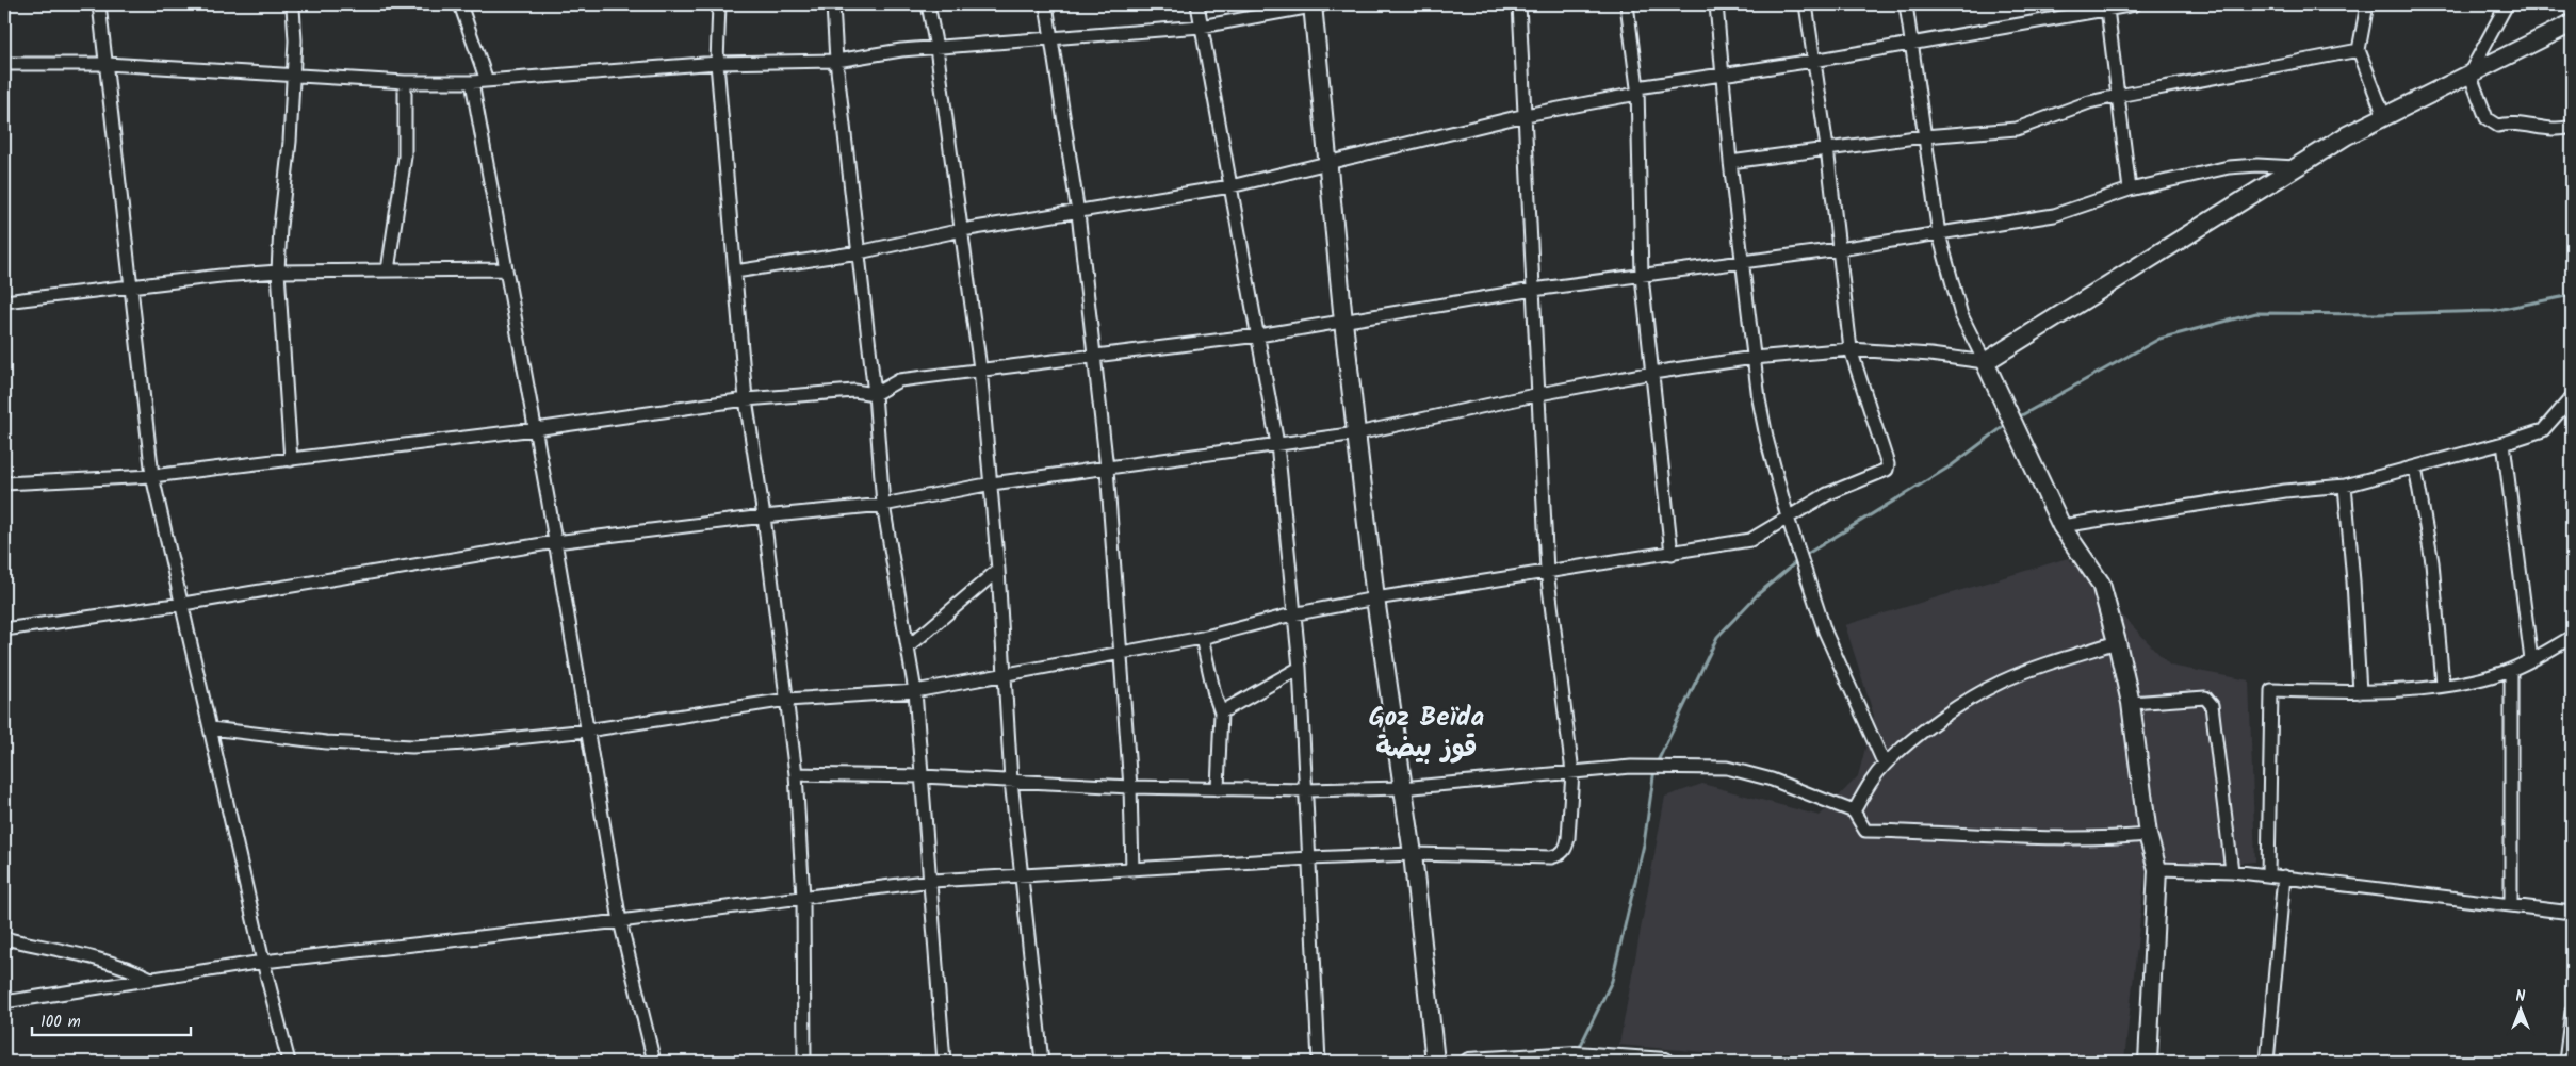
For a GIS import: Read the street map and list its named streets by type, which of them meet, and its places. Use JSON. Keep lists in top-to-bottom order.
{
  "districts": ["Goz Beïda قوز بيضة"],
  "scale_bar": "100 m",
  "north": "top"
}
